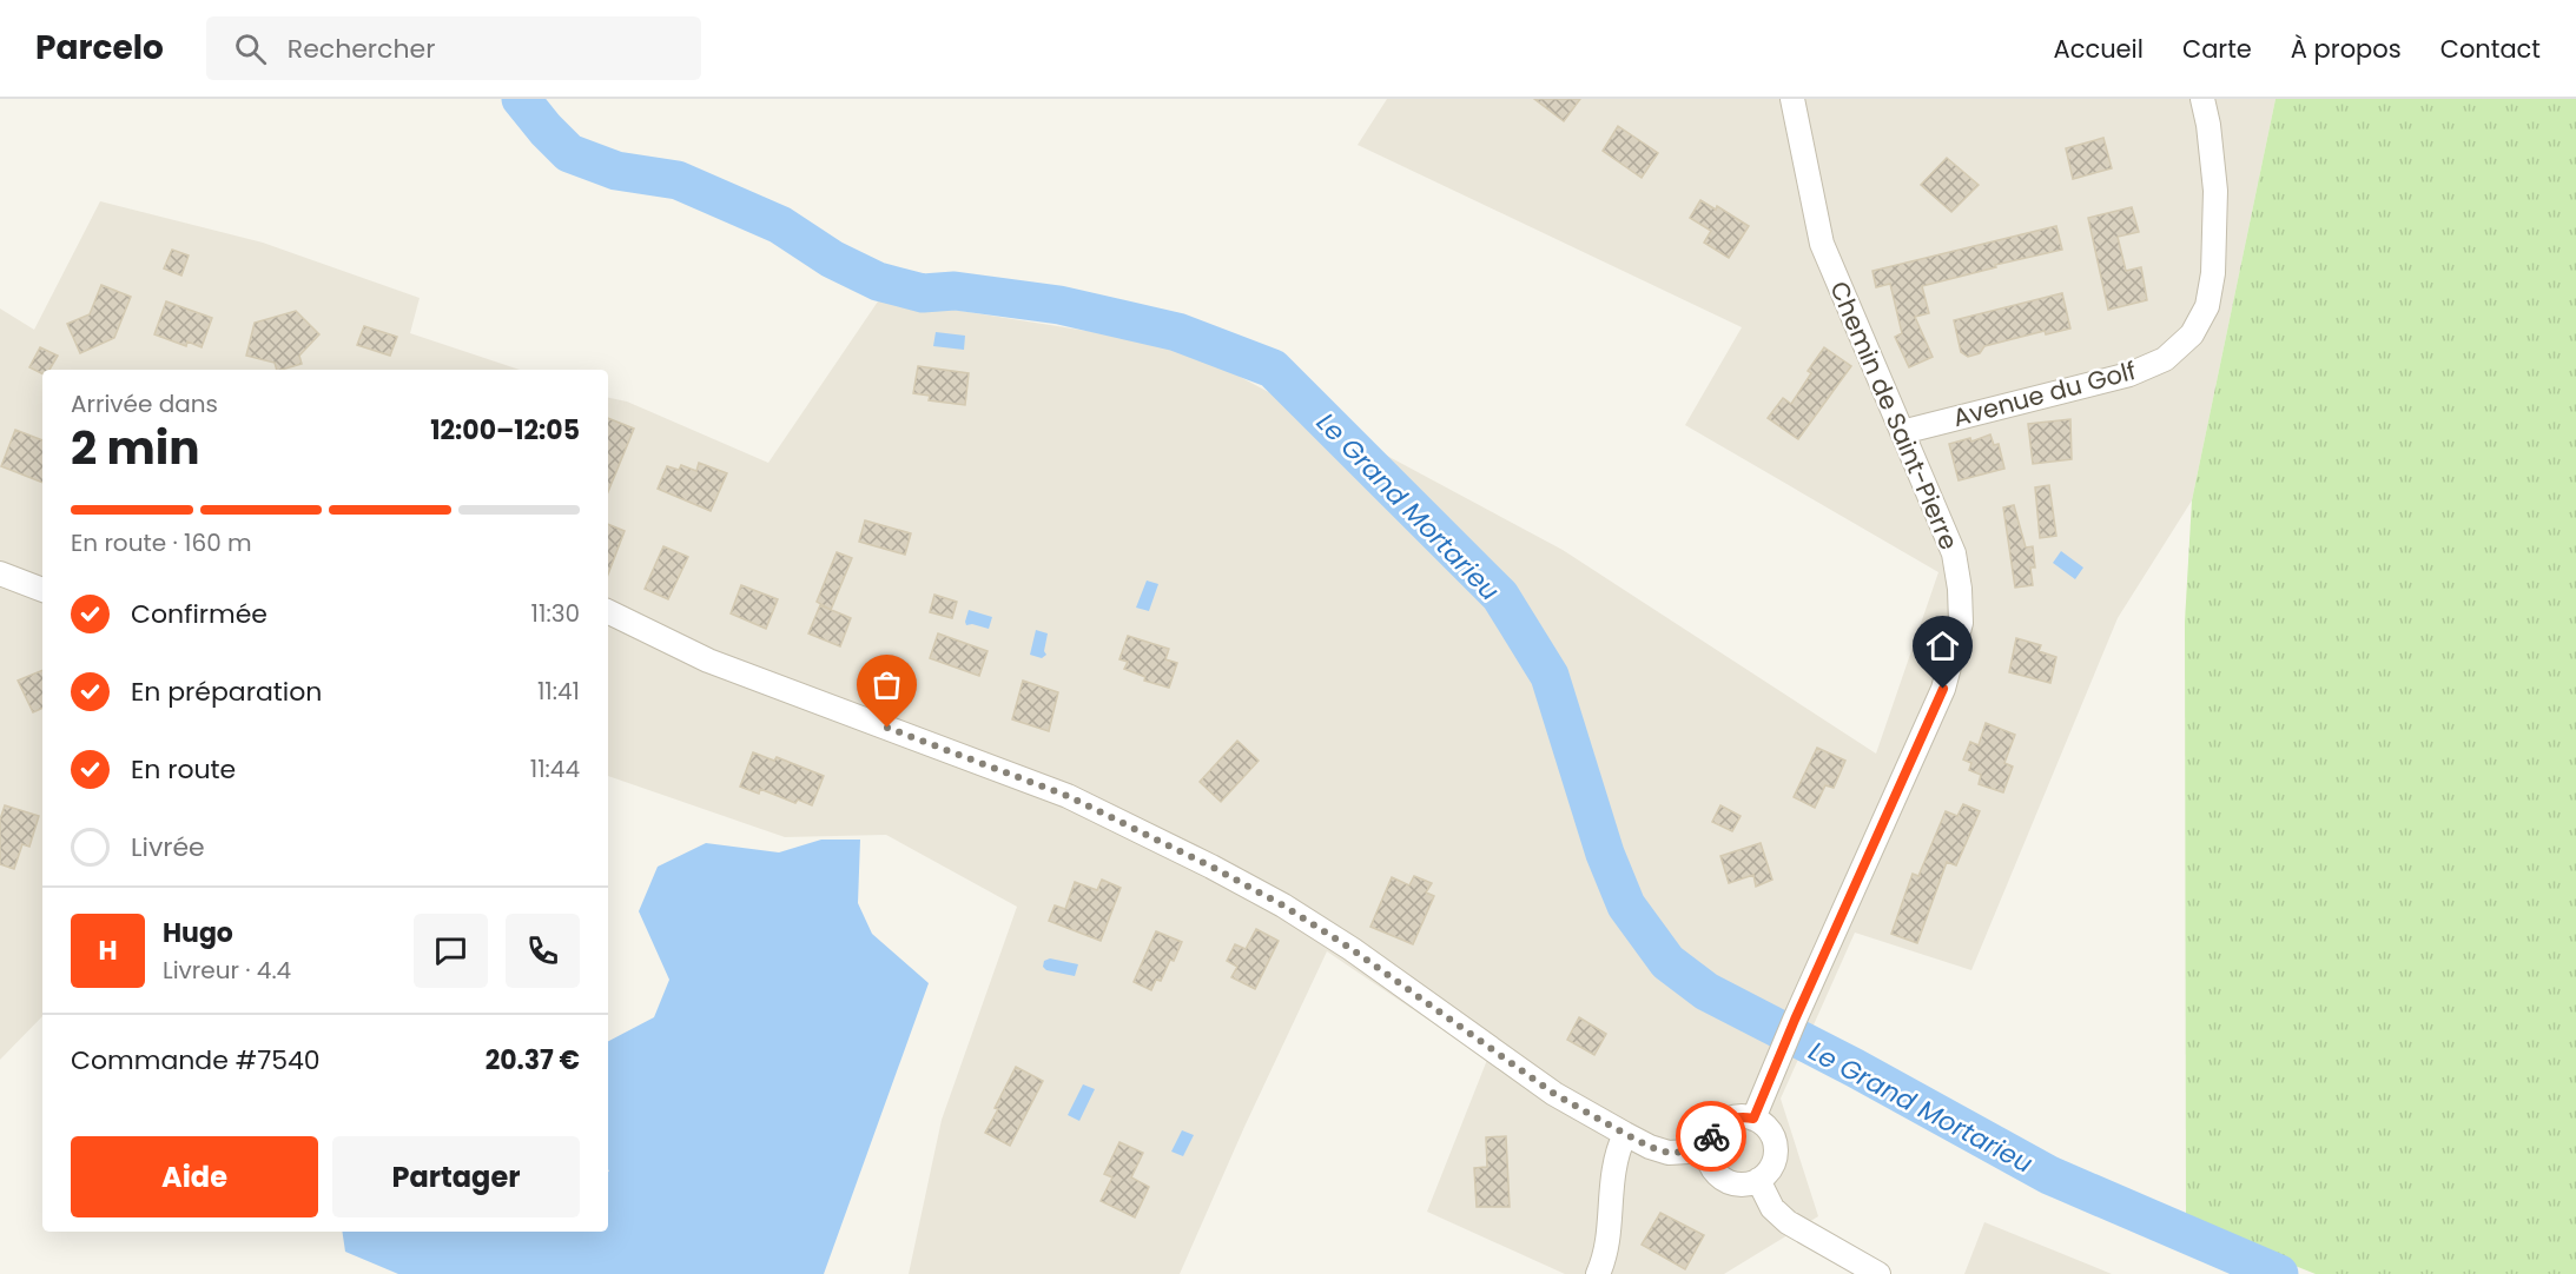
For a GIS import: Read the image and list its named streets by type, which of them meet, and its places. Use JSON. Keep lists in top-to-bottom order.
{
  "streets": {
    "street": ["Avenue du Golf", "Chemin de Saint-Pierre"]
  },
  "crossings": [
    ["Avenue du Golf", "Chemin de Saint-Pierre"]
  ],
  "water": ["Le Grand Mortarieu"],
  "page": {
    "header": "Parcelo",
    "search": "Rechercher",
    "nav": [
      "Accueil",
      "Carte",
      "À propos",
      "Contact"
    ],
    "heading": ["2 min", "Arrivée dans", "12:00–12:05"],
    "panel": [
      "Hugo",
      "Livreur · 4.4",
      "Commande #7540",
      "20.37 €"
    ],
    "bar": "En route · 160 m",
    "list": [
      ["Confirmée", "11:30"],
      ["En préparation", "11:41"],
      ["En route", "11:44"],
      "Livrée"
    ],
    "round": "H",
    "buttons": ["Aide", "Partager"]
  }
}
